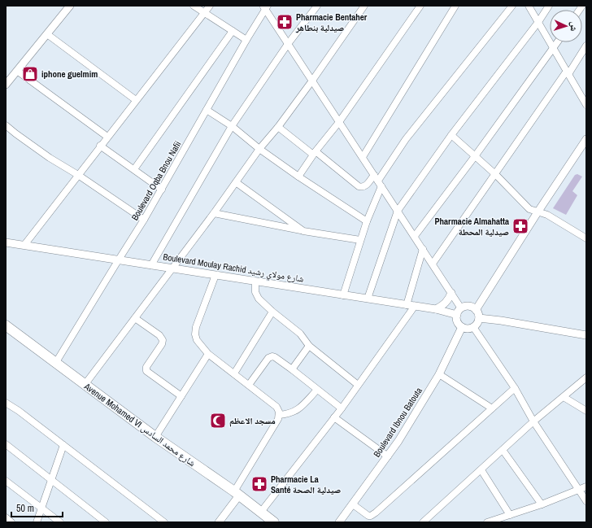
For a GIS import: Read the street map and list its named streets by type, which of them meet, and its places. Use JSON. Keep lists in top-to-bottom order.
{
  "streets": {
    "main road": ["Avenue Mohamed VI شارع محمد السادس"],
    "street": ["Boulevard Oqba Bnou Nafii", "Boulevard Moulay Rachid شارع مولاي رشيد", "Boulevard Ibnou Batouta"]
  },
  "crossings": [
    ["Boulevard Oqba Bnou Nafii", "Boulevard Moulay Rachid شارع مولاي رشيد"],
    ["Boulevard Oqba Bnou Nafii", "Avenue Mohamed VI شارع محمد السادس"],
    ["Boulevard Moulay Rachid شارع مولاي رشيد", "Boulevard Ibnou Batouta"]
  ],
  "places": {
    "pharmacy": ["Pharmacie Bentaher صيدلية بنطاهر", "Pharmacie Almahatta صيدلية المحطة", "Pharmacie La Santé صيدلية الصحة"],
    "shop": ["iphone guelmim"],
    "mosque": ["مسجد الاعظم"]
  },
  "scale_bar": "50 m",
  "north": "right"
}
